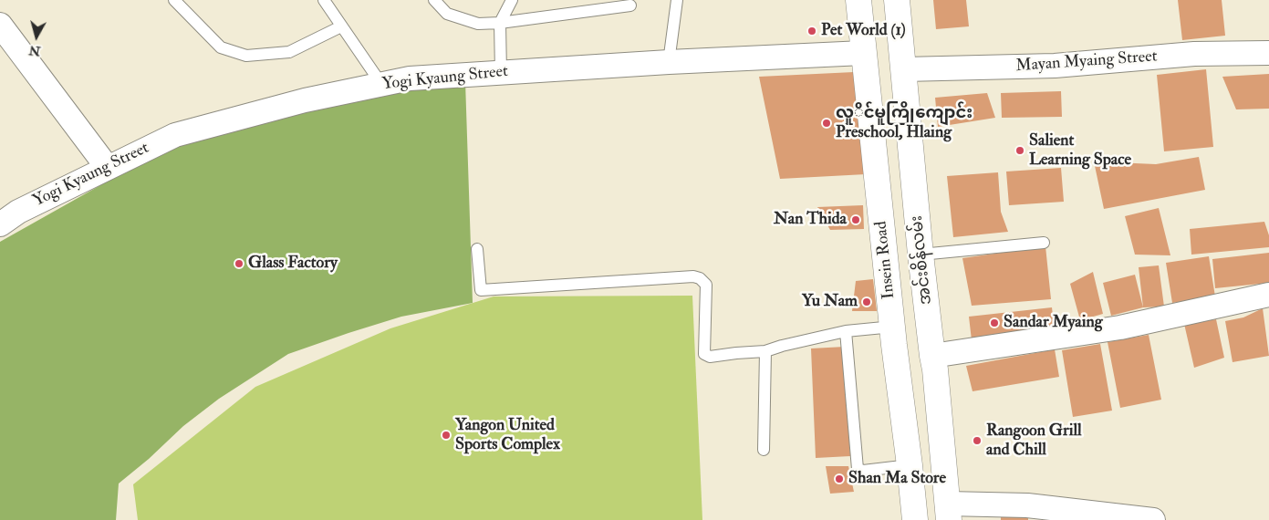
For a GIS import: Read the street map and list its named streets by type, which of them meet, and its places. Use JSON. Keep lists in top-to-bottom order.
{
  "streets": {
    "main road": ["Insein Road", "အင်းစိန်လမ်း"],
    "street": ["Mayan Myaing Street", "Yogi Kyaung Street"]
  },
  "crossings": [
    ["Mayan Myaing Street", "အင်းစိန်လမ်း"],
    ["Yogi Kyaung Street", "Insein Road"]
  ],
  "places": [
    "Pet World (1)",
    "လှုိင်မူကြိုကျောင်း Preschool, Hlaing",
    "Salient Learning Space",
    "Nan Thida",
    "Glass Factory",
    "Yu Nam",
    "Sandar Myaing",
    "Yangon United Sports Complex",
    "Rangoon Grill and Chill",
    "Shan Ma Store"
  ],
  "north": "bottom"
}
